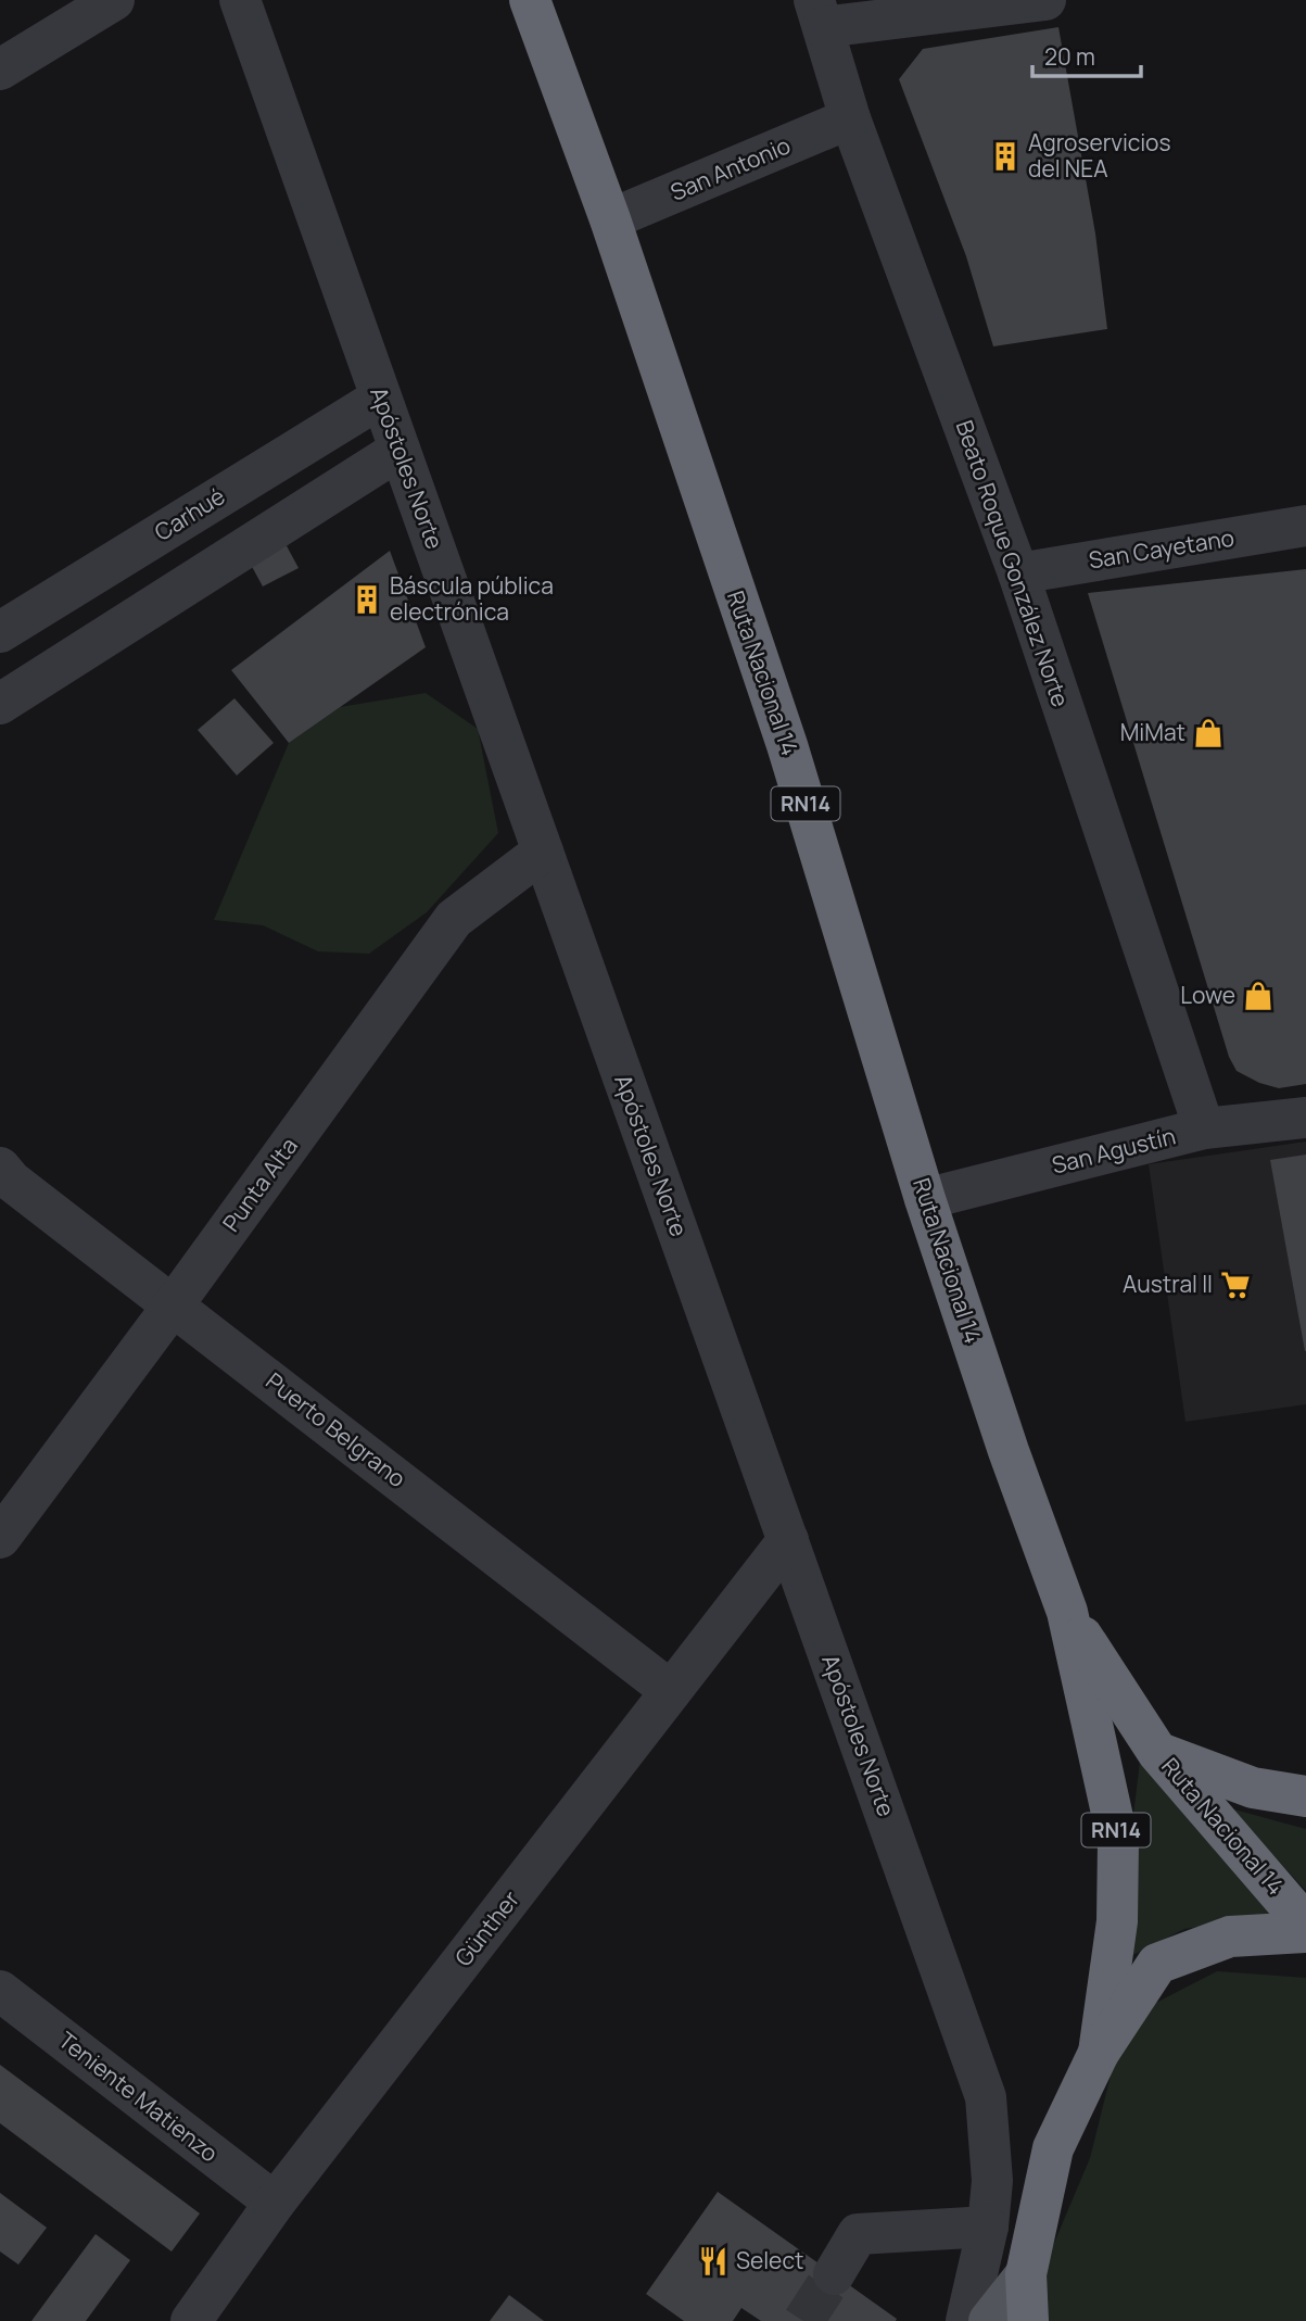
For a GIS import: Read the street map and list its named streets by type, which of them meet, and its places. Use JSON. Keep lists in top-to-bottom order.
{
  "streets": {
    "highway": ["Ruta Nacional 14", "RN14"],
    "street": [
      "San Antonio",
      "Apóstoles Norte",
      "Carhué",
      "San Cayetano",
      "Beato Roque González Norte",
      "San Agustín",
      "Punta Alta",
      "Puerto Belgrano",
      "Günther",
      "Teniente Matienzo"
    ]
  },
  "crossings": [
    ["San Antonio", "Beato Roque González Norte"],
    ["San Antonio", "Ruta Nacional 14"],
    ["Apóstoles Norte", "Carhué"],
    ["Apóstoles Norte", "Punta Alta"],
    ["Apóstoles Norte", "Günther"],
    ["San Cayetano", "Beato Roque González Norte"],
    ["Beato Roque González Norte", "San Agustín"],
    ["Ruta Nacional 14", "San Agustín"],
    ["Punta Alta", "Puerto Belgrano"],
    ["Puerto Belgrano", "Günther"],
    ["Günther", "Teniente Matienzo"]
  ],
  "places": {
    "building": ["Agroservicios del NEA", "Báscula pública electrónica"],
    "shop": ["MiMat", "Lowe"],
    "supermarket": ["Austral II"],
    "restaurant": ["Select"]
  },
  "scale_bar": "20 m"
}
